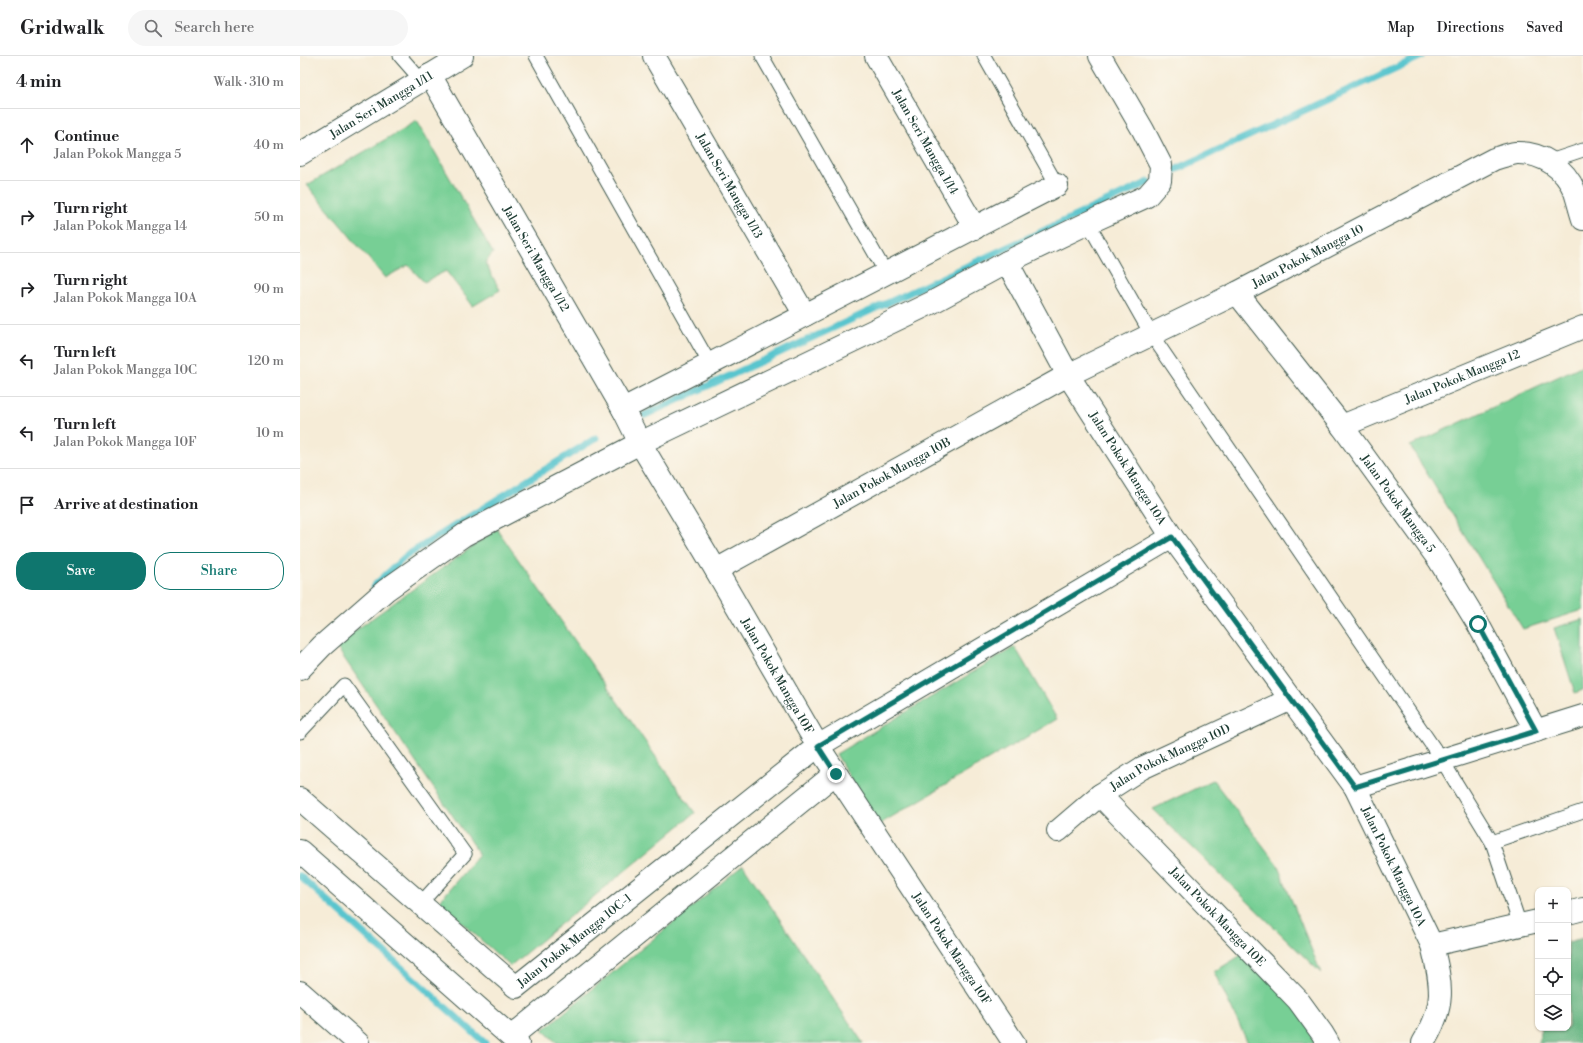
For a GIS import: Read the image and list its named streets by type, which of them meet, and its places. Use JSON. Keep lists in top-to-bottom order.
{
  "streets": {
    "street": [
      "Jalan Seri Mangga 1/11",
      "Jalan Seri Mangga 1/14",
      "Jalan Seri Mangga 1/13",
      "Jalan Pokok Mangga 10",
      "Jalan Seri Mangga 1/12",
      "Jalan Pokok Mangga 12",
      "Jalan Pokok Mangga 10A",
      "Jalan Pokok Mangga 10B",
      "Jalan Pokok Mangga 5",
      "Jalan Pokok Mangga 10F",
      "Jalan Pokok Mangga 10D",
      "Jalan Pokok Mangga 10E",
      "Jalan Pokok Mangga 10C-1"
    ]
  },
  "crossings": [
    ["Jalan Seri Mangga 1/11", "Jalan Seri Mangga 1/12"],
    ["Jalan Pokok Mangga 10", "Jalan Pokok Mangga 10A"],
    ["Jalan Pokok Mangga 10", "Jalan Pokok Mangga 10B"],
    ["Jalan Pokok Mangga 10", "Jalan Pokok Mangga 5"],
    ["Jalan Seri Mangga 1/12", "Jalan Pokok Mangga 10F"],
    ["Jalan Pokok Mangga 12", "Jalan Pokok Mangga 5"],
    ["Jalan Pokok Mangga 10A", "Jalan Pokok Mangga 10B"],
    ["Jalan Pokok Mangga 10A", "Jalan Pokok Mangga 10D"],
    ["Jalan Pokok Mangga 10B", "Jalan Pokok Mangga 10F"],
    ["Jalan Pokok Mangga 10F", "Jalan Pokok Mangga 10C-1"],
    ["Jalan Pokok Mangga 10D", "Jalan Pokok Mangga 10E"]
  ],
  "page": {
    "header": "Gridwalk",
    "search": "Search here",
    "nav": ["Map", "Directions", "Saved"],
    "heading": ["4 min", "Walk · 310 m"],
    "list": [
      ["Continue", "Jalan Pokok Mangga 5", "40 m"],
      ["Turn right", "Jalan Pokok Mangga 14", "50 m"],
      ["Turn right", "Jalan Pokok Mangga 10A", "90 m"],
      ["Turn left", "Jalan Pokok Mangga 10C", "120 m"],
      ["Turn left", "Jalan Pokok Mangga 10F", "10 m"],
      "Arrive at destination"
    ],
    "buttons": ["Save", "Share"],
    "map_buttons": ["+", "−"]
  }
}
